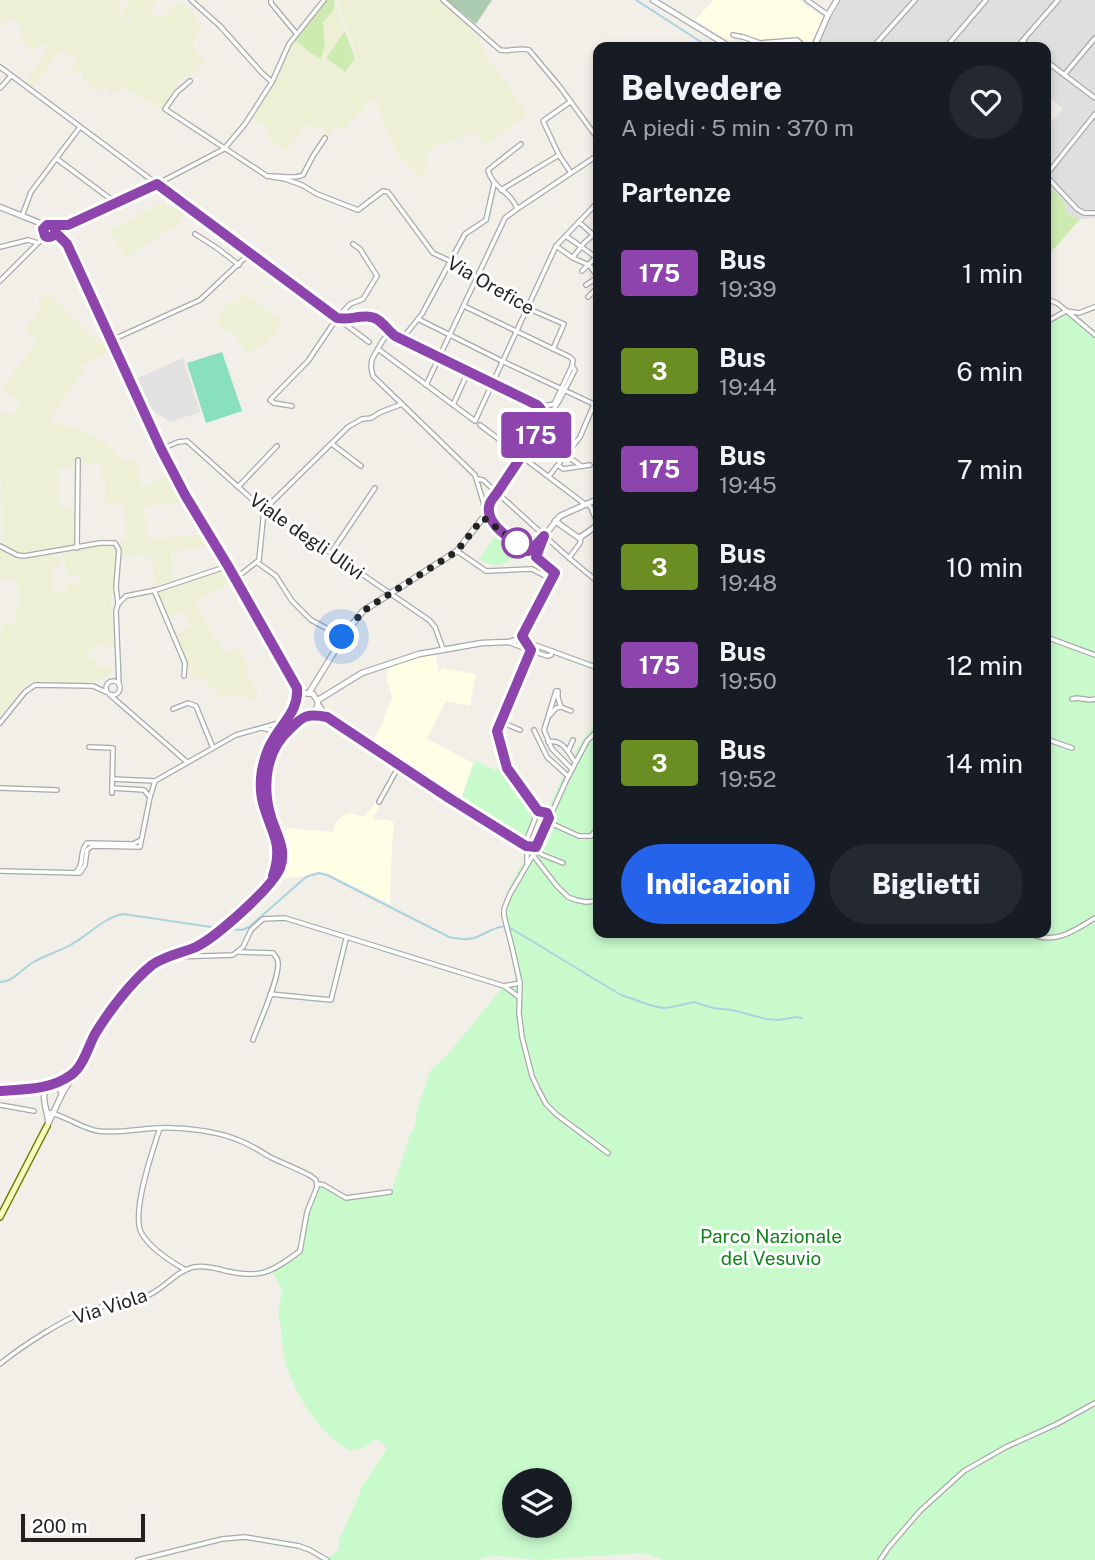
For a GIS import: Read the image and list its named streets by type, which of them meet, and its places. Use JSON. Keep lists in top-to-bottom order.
{
  "streets": {
    "street": ["Via Orefice", "Viale degli Ulivi", "Via Viola"]
  },
  "parks": ["Parco Nazionale del Vesuvio"],
  "lines": ["bus line 175"],
  "scale_bar": "200 m",
  "page": {
    "on_map": "175",
    "heading": [
      ["Belvedere", "A piedi · 5 min · 370 m"],
      "Partenze"
    ],
    "list": [
      {
        "mark": "175",
        "name": "Bus",
        "note": "19:39",
        "value": "1 min"
      },
      {
        "mark": "3",
        "name": "Bus",
        "note": "19:44",
        "value": "6 min"
      },
      {
        "mark": "175",
        "name": "Bus",
        "note": "19:45",
        "value": "7 min"
      },
      {
        "mark": "3",
        "name": "Bus",
        "note": "19:48",
        "value": "10 min"
      },
      {
        "mark": "175",
        "name": "Bus",
        "note": "19:50",
        "value": "12 min"
      },
      {
        "mark": "3",
        "name": "Bus",
        "note": "19:52",
        "value": "14 min"
      }
    ],
    "buttons": ["Indicazioni", "Biglietti"],
    "scale": "200 m"
  }
}
